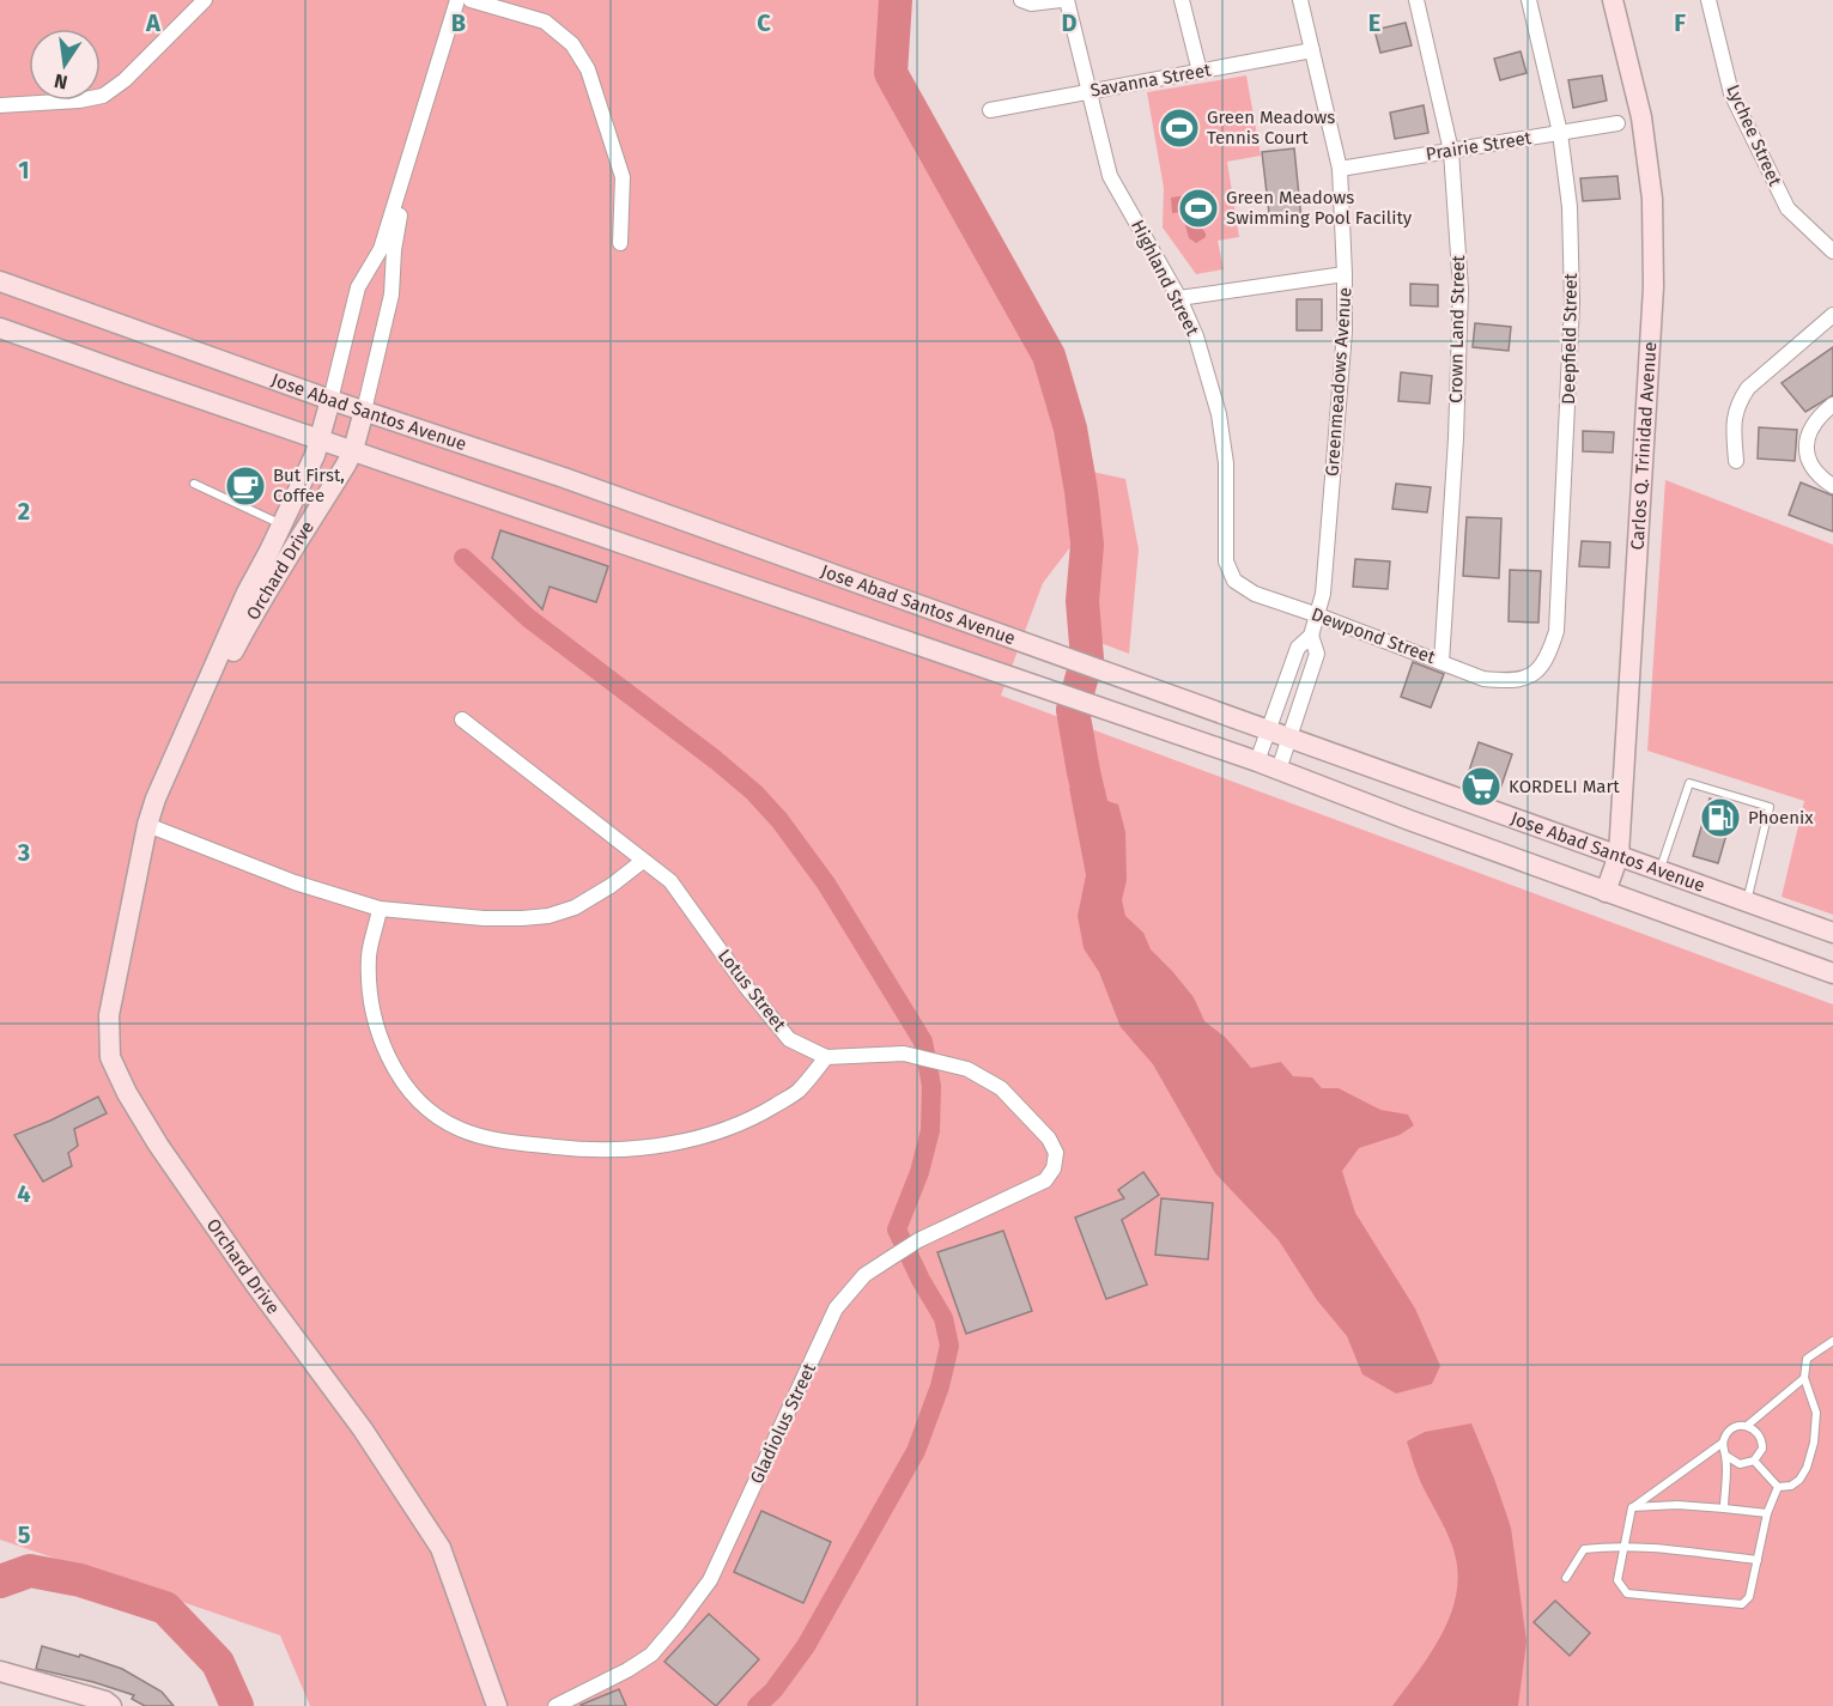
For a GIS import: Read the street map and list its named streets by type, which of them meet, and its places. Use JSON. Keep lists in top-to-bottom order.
{
  "streets": {
    "main road": ["Jose Abad Santos Avenue", "Carlos Q. Trinidad Avenue", "Orchard Drive"],
    "street": [
      "Savanna Street",
      "Lychee Street",
      "Prairie Street",
      "Highland Street",
      "Crown Land Street",
      "Deepfield Street",
      "Greenmeadows Avenue",
      "Dewpond Street",
      "Lotus Street",
      "Gladiolus Street"
    ]
  },
  "crossings": [
    ["Savanna Street", "Highland Street"],
    ["Savanna Street", "Greenmeadows Avenue"],
    ["Prairie Street", "Crown Land Street"],
    ["Prairie Street", "Deepfield Street"],
    ["Prairie Street", "Greenmeadows Avenue"],
    ["Highland Street", "Dewpond Street"],
    ["Crown Land Street", "Dewpond Street"],
    ["Deepfield Street", "Dewpond Street"],
    ["Greenmeadows Avenue", "Jose Abad Santos Avenue"],
    ["Greenmeadows Avenue", "Dewpond Street"],
    ["Jose Abad Santos Avenue", "Carlos Q. Trinidad Avenue"],
    ["Jose Abad Santos Avenue", "Orchard Drive"],
    ["Lotus Street", "Gladiolus Street"]
  ],
  "places": {
    "sports": ["Green Meadows Tennis Court", "Green Meadows Swimming Pool Facility"],
    "cafe": ["But First, Coffee"],
    "supermarket": ["KORDELI Mart"],
    "fuel station": ["Phoenix"]
  },
  "north": "bottom",
  "grid": {
    "columns": [
      "A",
      "B",
      "C",
      "D",
      "E",
      "F"
    ],
    "rows": [
      "1",
      "2",
      "3",
      "4",
      "5"
    ]
  }
}
